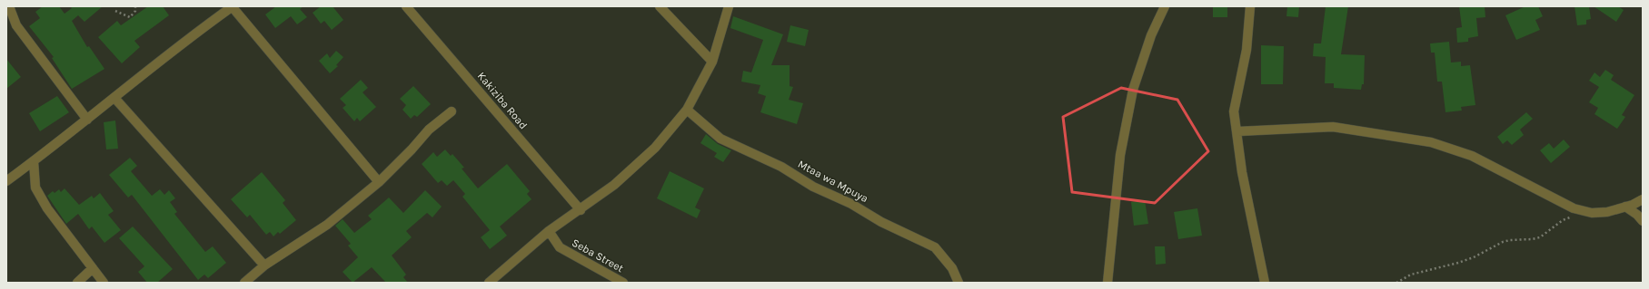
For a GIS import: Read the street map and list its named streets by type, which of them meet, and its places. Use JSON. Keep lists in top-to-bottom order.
{
  "streets": {
    "street": ["Kakiziba Road", "Mtaa wa Mpuya", "Seba Street"]
  }
}
